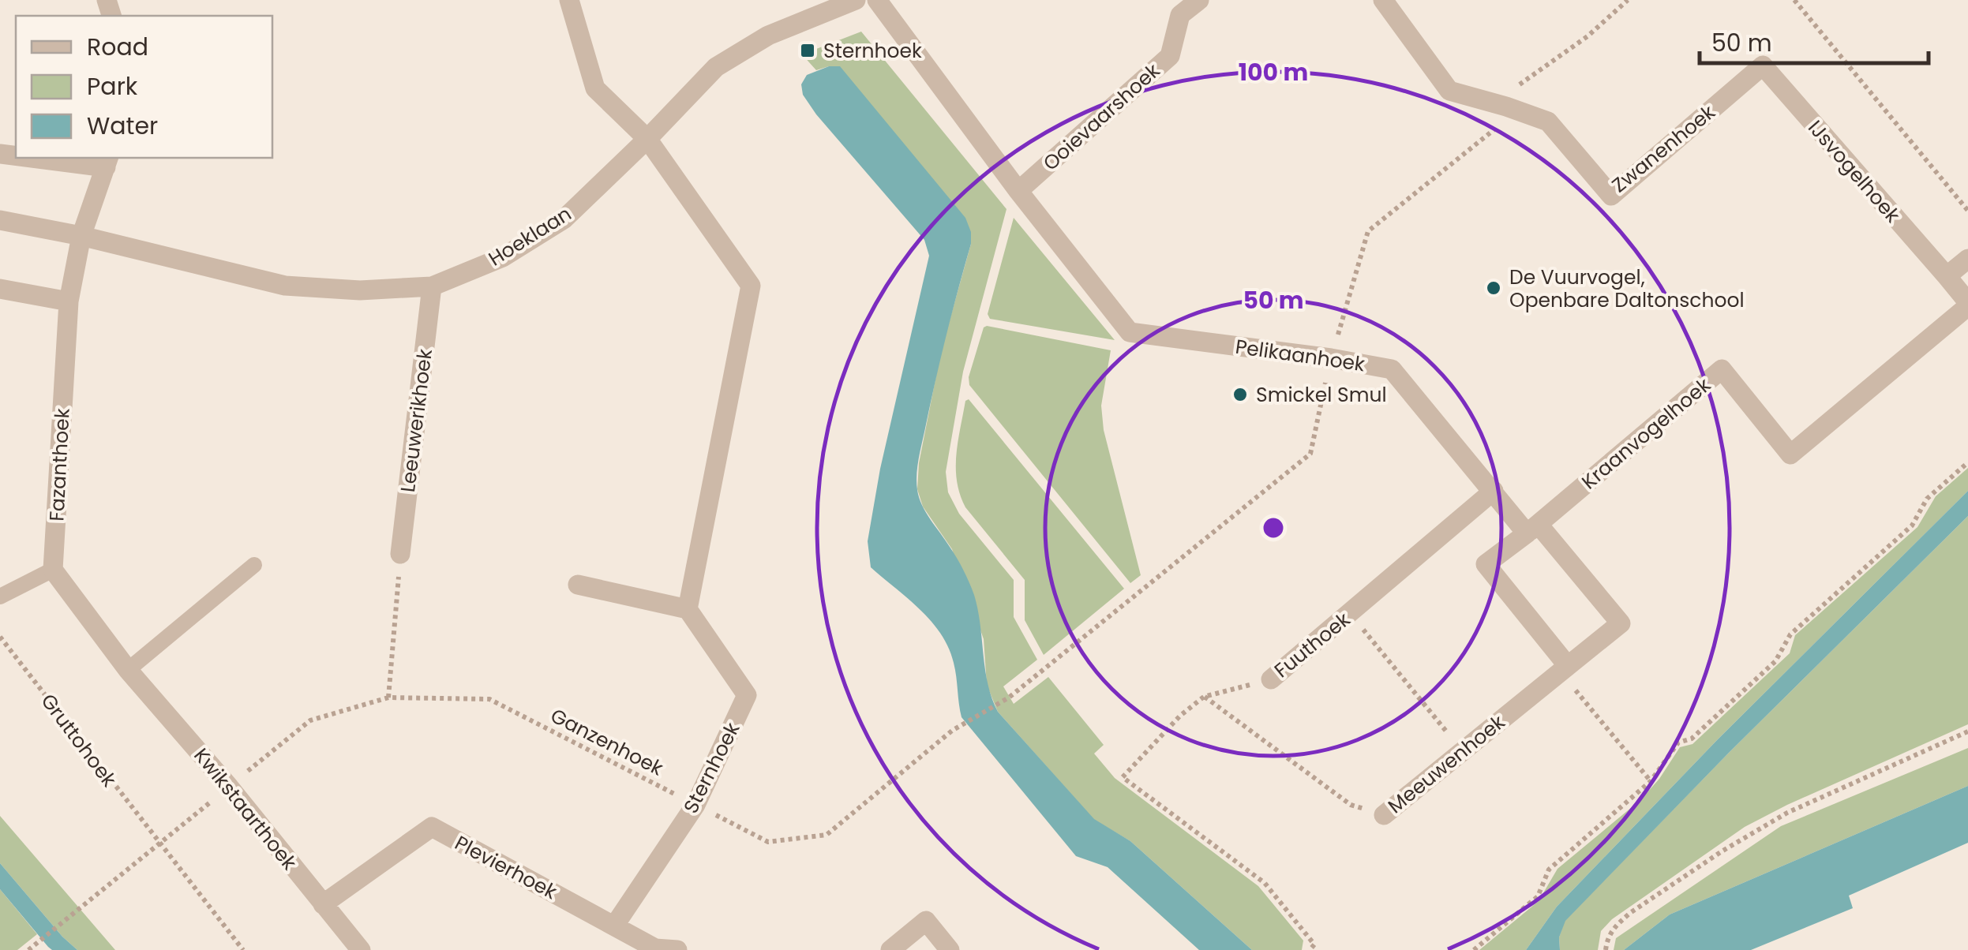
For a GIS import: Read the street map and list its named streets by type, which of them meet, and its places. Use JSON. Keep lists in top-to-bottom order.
{
  "streets": {
    "street": [
      "Ooievaarshoek",
      "Zwanenhoek",
      "IJsvogelhoek",
      "Hoeklaan",
      "Pelikaanhoek",
      "Leeuwerikhoek",
      "Kraanvogelhoek",
      "Fazanthoek",
      "Fuuthoek",
      "Meeuwenhoek",
      "Sternhoek",
      "Kwikstaarthoek",
      "Plevierhoek"
    ],
    "path": ["Gruttohoek", "Ganzenhoek"]
  },
  "crossings": [
    ["Ooievaarshoek", "Pelikaanhoek"],
    ["Zwanenhoek", "IJsvogelhoek"],
    ["IJsvogelhoek", "Kraanvogelhoek"],
    ["Hoeklaan", "Leeuwerikhoek"],
    ["Hoeklaan", "Fazanthoek"],
    ["Pelikaanhoek", "Kraanvogelhoek"],
    ["Pelikaanhoek", "Fuuthoek"],
    ["Pelikaanhoek", "Meeuwenhoek"],
    ["Fuuthoek", "Meeuwenhoek"],
    ["Gruttohoek", "Ganzenhoek"],
    ["Ganzenhoek", "Sternhoek"],
    ["Ganzenhoek", "Kwikstaarthoek"],
    ["Sternhoek", "Plevierhoek"],
    ["Kwikstaarthoek", "Plevierhoek"]
  ],
  "places": {
    "transit": ["Sternhoek"],
    "other": ["De Vuurvogel, Openbare Daltonschool", "Smickel Smul"]
  },
  "legend": ["Road", "Park", "Water"],
  "scale_bar": "50 m",
  "rings": ["100 m", "50 m"]
}
